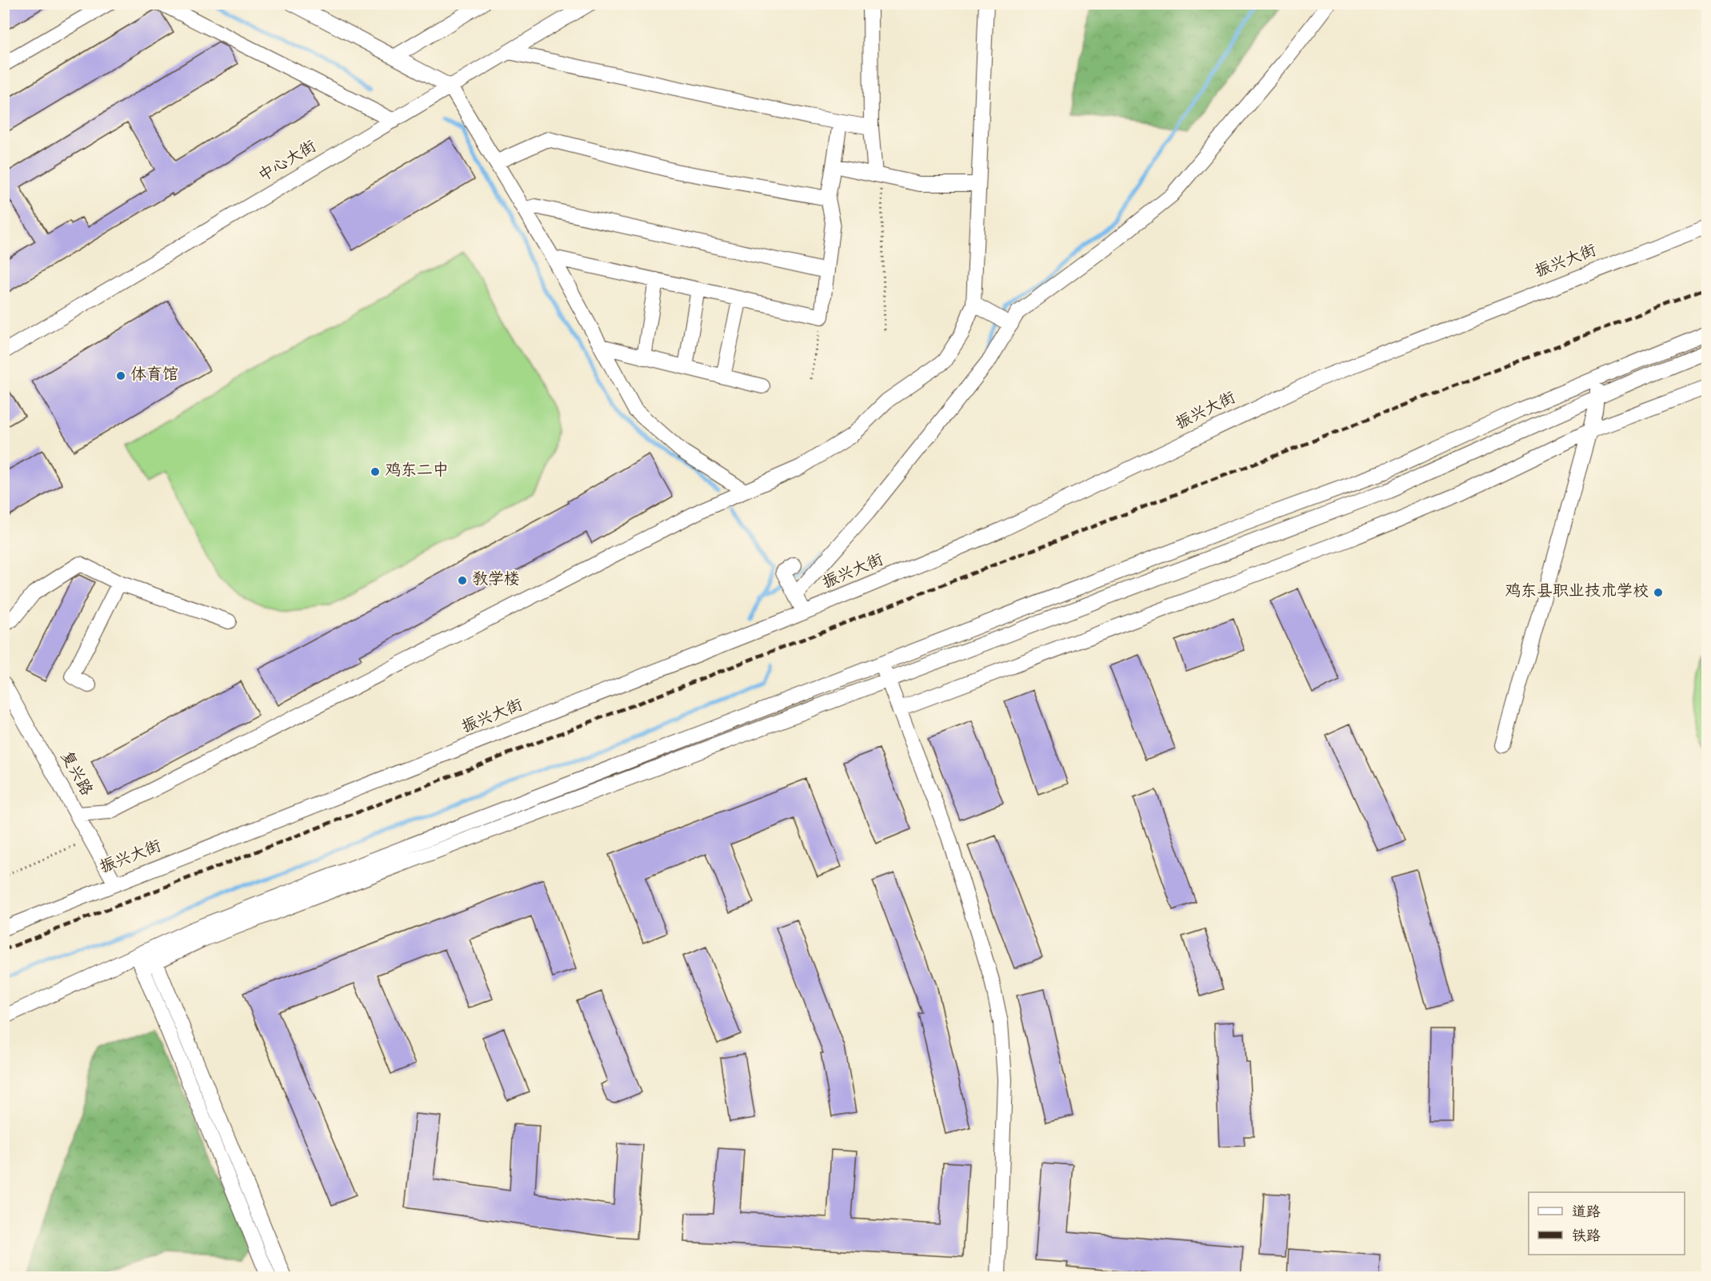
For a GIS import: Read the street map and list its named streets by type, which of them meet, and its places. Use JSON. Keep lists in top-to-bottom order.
{
  "streets": {
    "street": ["中心大街", "振兴大街", "复兴路"]
  },
  "crossings": [
    ["振兴大街", "复兴路"]
  ],
  "places": [
    "体育馆",
    "鸡东二中",
    "教学楼",
    "鸡东县职业技术学校"
  ],
  "legend": ["道路", "铁路"]
}
